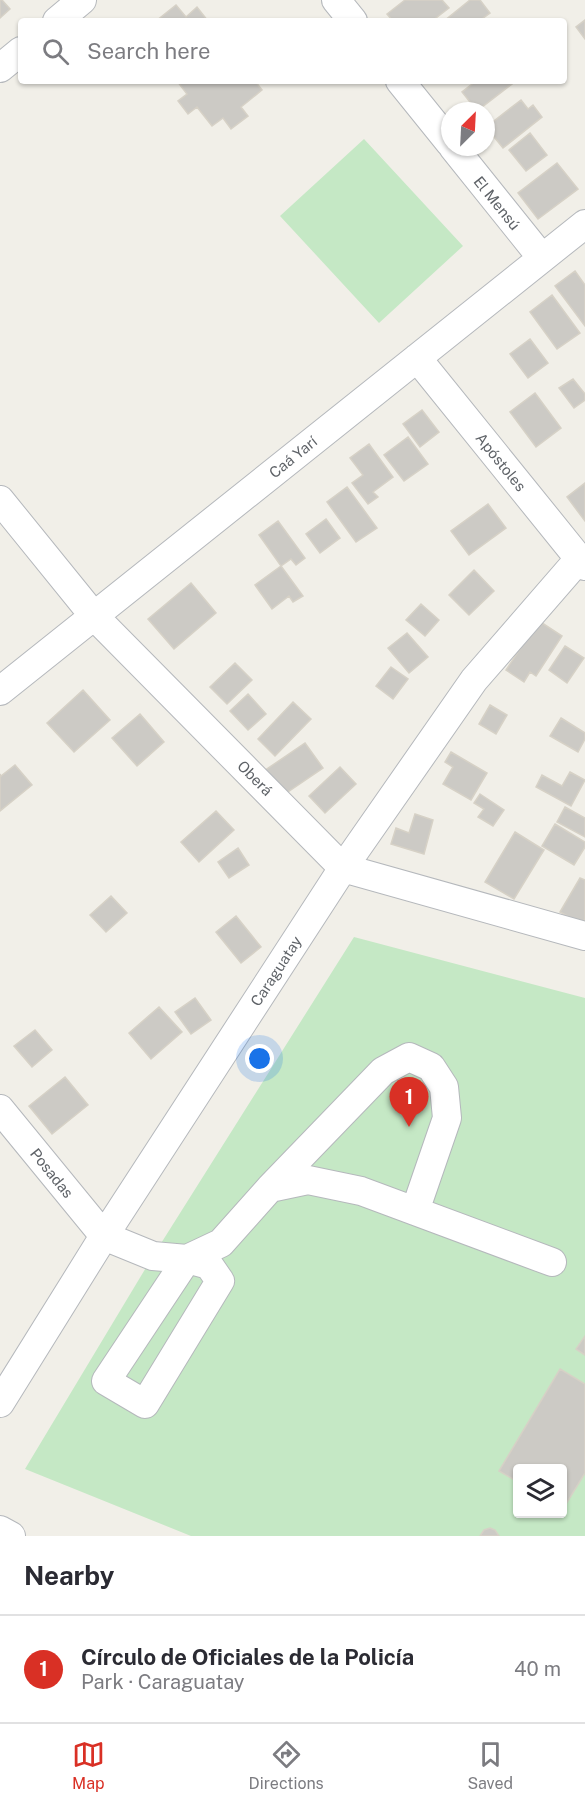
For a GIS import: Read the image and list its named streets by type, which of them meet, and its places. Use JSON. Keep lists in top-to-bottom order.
{
  "streets": {
    "street": [
      "El Mensú",
      "Caá Yarí",
      "Apóstoles",
      "Oberá",
      "Caraguatay",
      "Posadas"
    ]
  },
  "crossings": [
    ["El Mensú", "Caá Yarí"],
    ["Caá Yarí", "Apóstoles"],
    ["Caá Yarí", "Oberá"],
    ["Apóstoles", "Caraguatay"],
    ["Oberá", "Caraguatay"],
    ["Caraguatay", "Posadas"]
  ],
  "north": "top right",
  "page": {
    "search": "Search here",
    "pins": "1",
    "heading": "Nearby",
    "list": [
      {
        "mark": "1",
        "name": "Círculo de Oficiales de la Policía",
        "note": "Park · Caraguatay",
        "value": "40 m"
      }
    ],
    "nav": ["Map", "Directions", "Saved"]
  }
}
